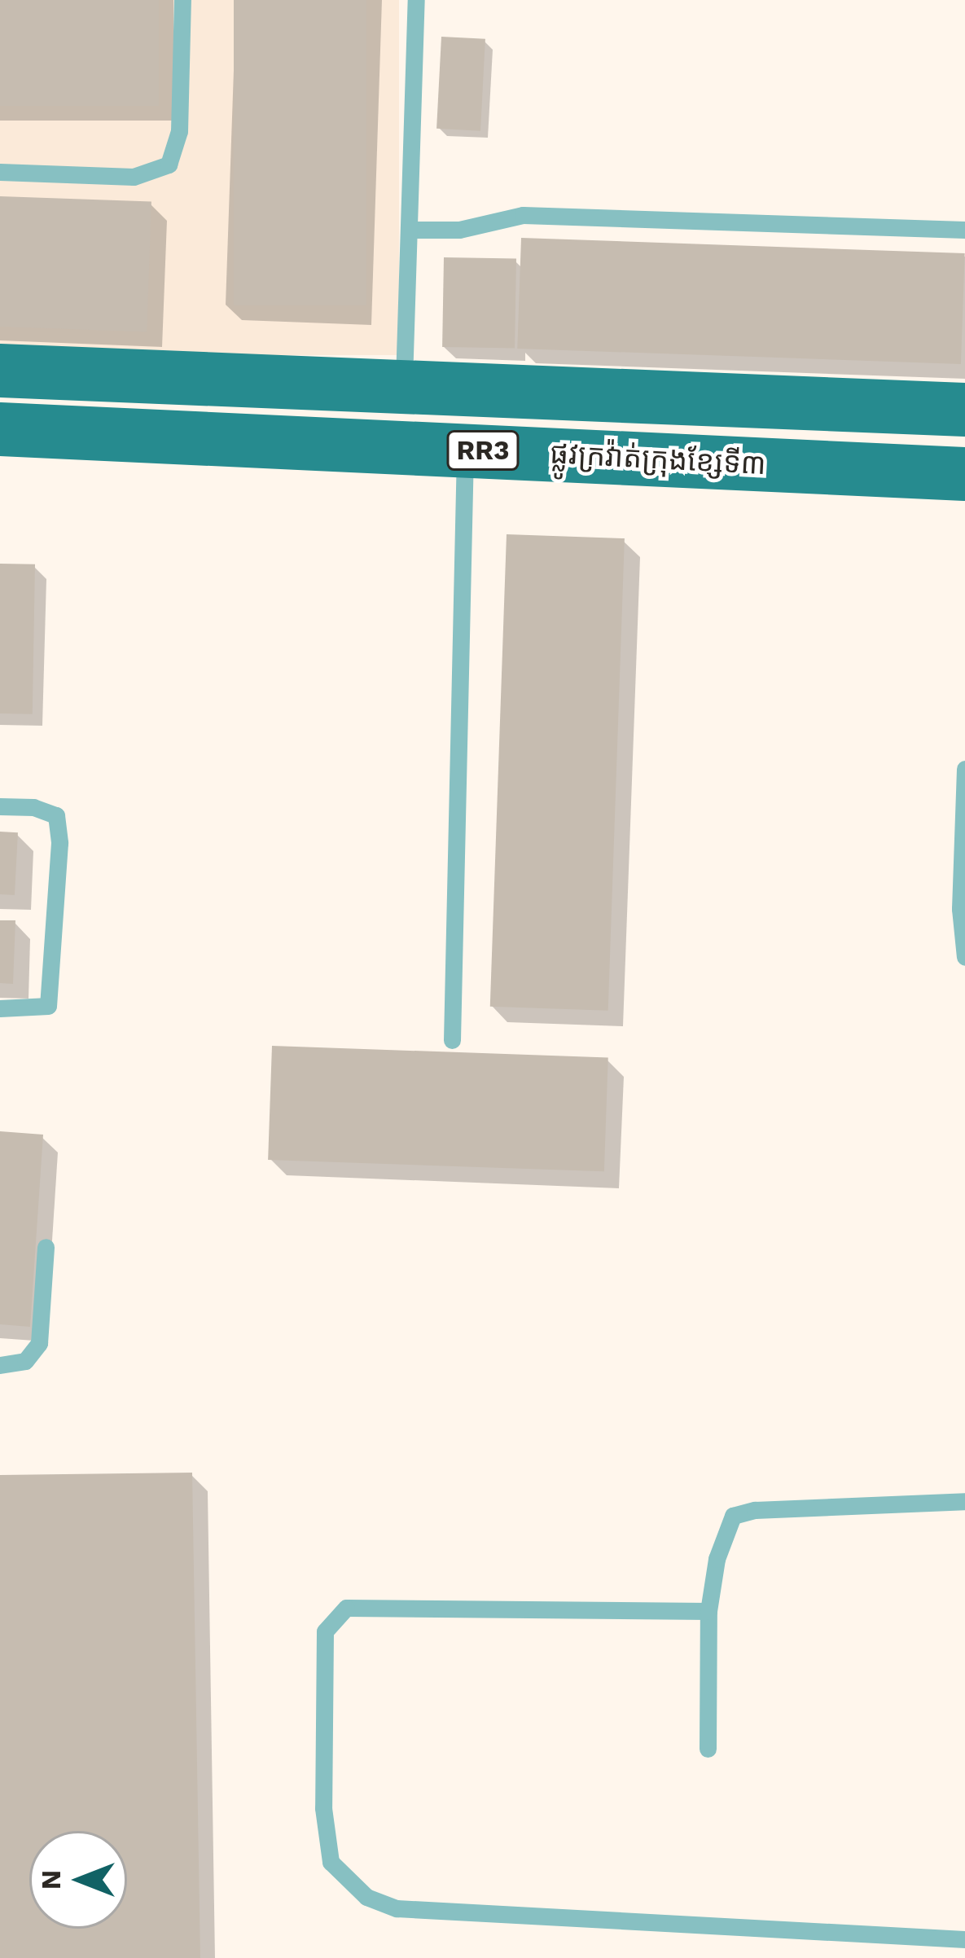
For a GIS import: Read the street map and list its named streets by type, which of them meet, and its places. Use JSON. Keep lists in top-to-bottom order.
{
  "streets": {
    "main road": ["RR3", "ផ្លូវក្រវ៉ាត់ក្រុងខ្សែទី៣"]
  },
  "north": "left"
}
